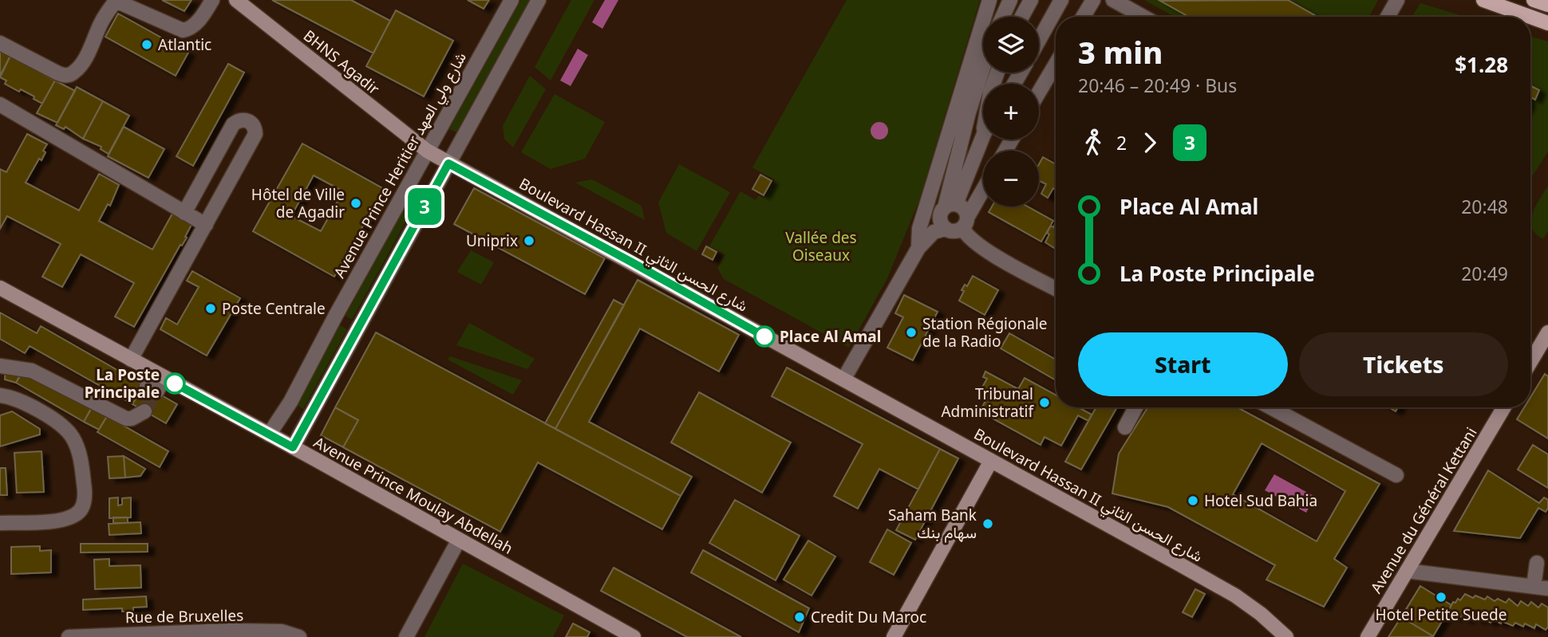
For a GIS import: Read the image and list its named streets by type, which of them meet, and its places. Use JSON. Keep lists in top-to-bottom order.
{
  "streets": {
    "street": [
      "BHNS Agadir",
      "Avenue Prince Heritier شارع ولي العهد",
      "Boulevard Hassan II شارع الحسن الثاني",
      "Avenue Prince Moulay Abdellah",
      "Avenue du Général Kettani",
      "Rue de Bruxelles"
    ]
  },
  "crossings": [
    ["BHNS Agadir", "Avenue Prince Heritier شارع ولي العهد"],
    ["BHNS Agadir", "Boulevard Hassan II شارع الحسن الثاني"],
    ["Avenue Prince Heritier شارع ولي العهد", "Boulevard Hassan II شارع الحسن الثاني"],
    ["Avenue Prince Heritier شارع ولي العهد", "Avenue Prince Moulay Abdellah"]
  ],
  "parks": ["Vallée des Oiseaux"],
  "places": [
    "Atlantic",
    "Hôtel de Ville de Agadir",
    "Uniprix",
    "Poste Centrale",
    "Station Régionale de la Radio",
    "Place Al Amal",
    "La Poste Principale",
    "Tribunal Administratif",
    "Hotel Sud Bahia",
    "Saham Bank سهام بنك",
    "Hotel Petite Suede",
    "Credit Du Maroc"
  ],
  "lines": ["bus line 3"],
  "page": {
    "on_map": "3",
    "map_buttons": ["+", "−"],
    "heading": ["3 min", "20:46 – 20:49 · Bus", "$1.28"],
    "legs": ["2", "3"],
    "list": [
      {
        "name": "Place Al Amal",
        "value": "20:48"
      },
      {
        "name": "La Poste Principale",
        "value": "20:49"
      }
    ],
    "buttons": ["Start", "Tickets"]
  }
}
